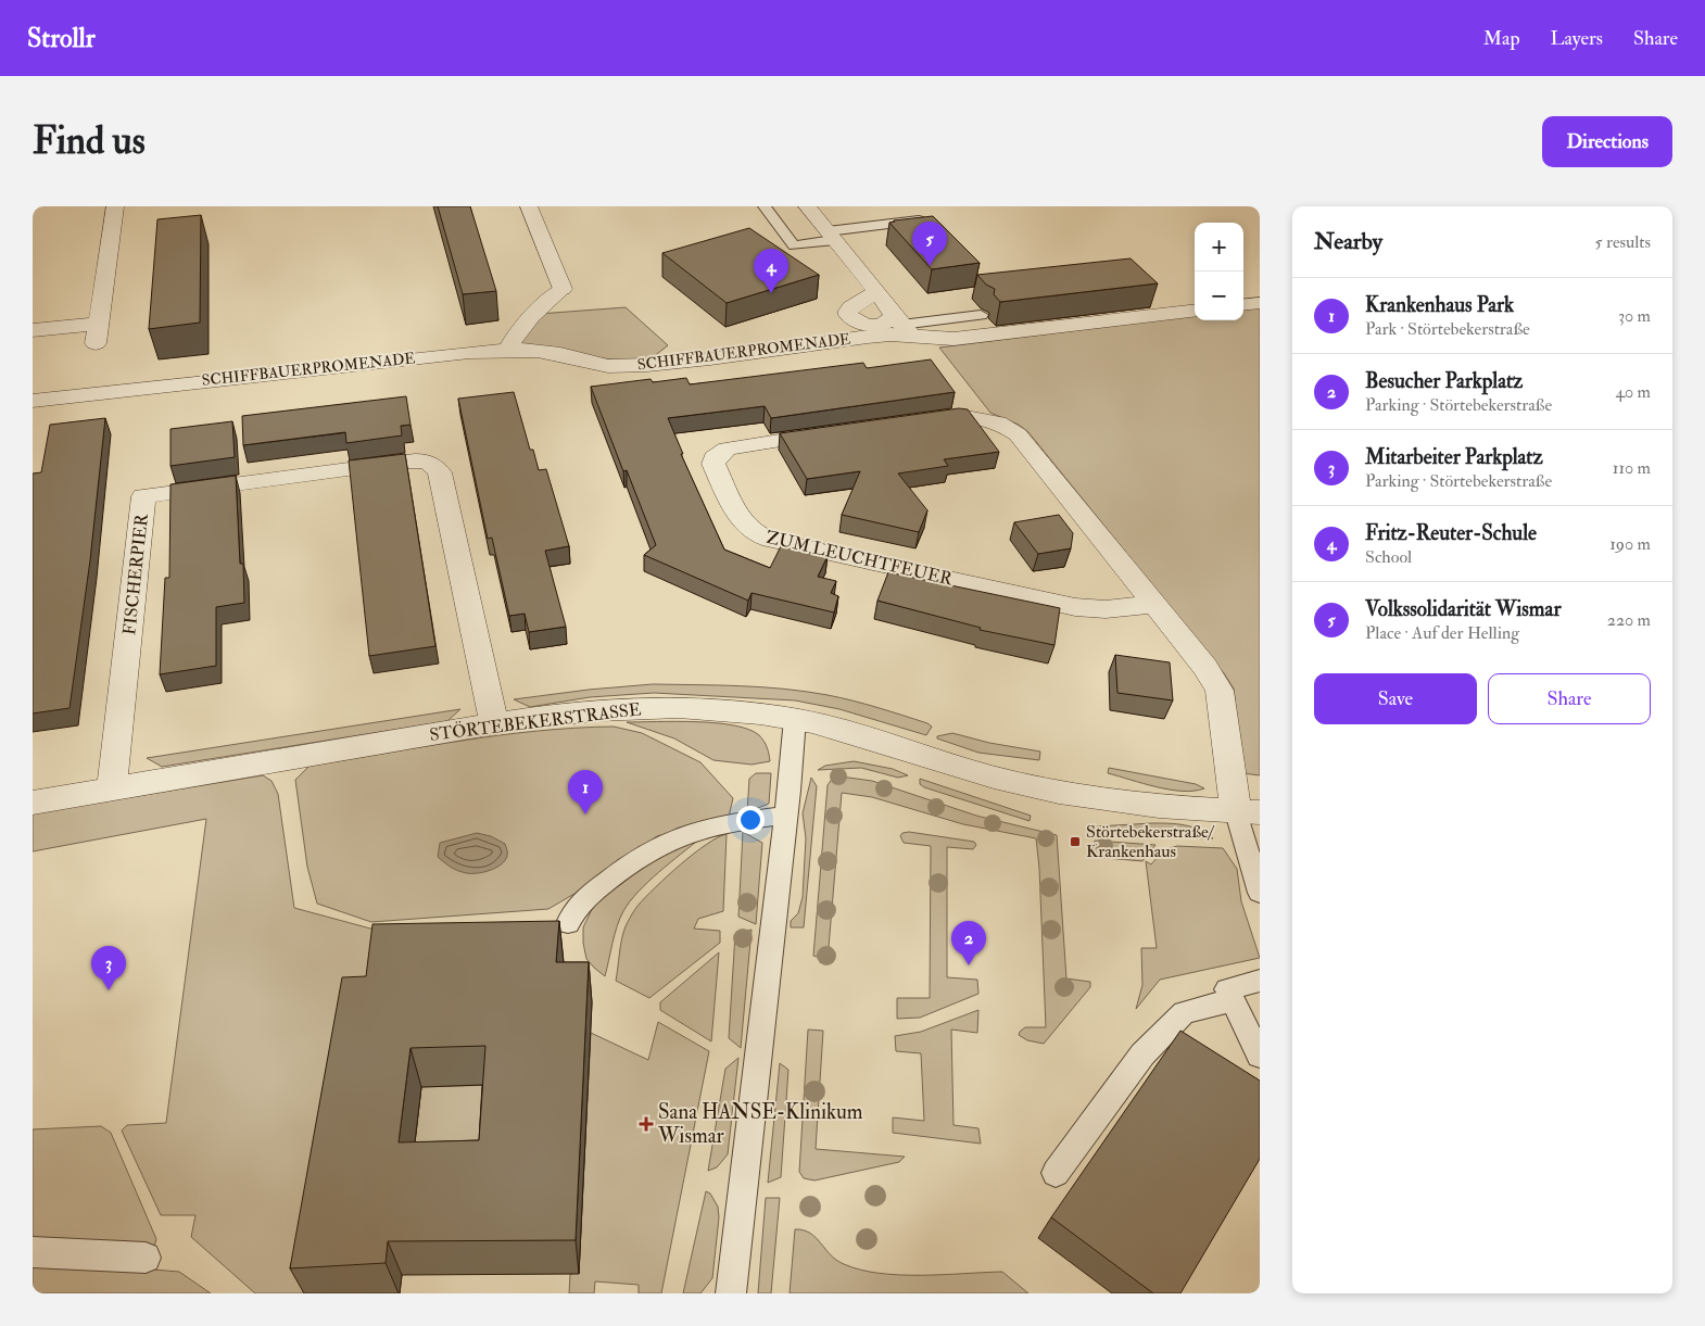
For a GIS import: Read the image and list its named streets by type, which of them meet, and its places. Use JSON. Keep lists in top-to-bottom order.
{
  "streets": {
    "street": [
      "SCHIFFBAUERPROMENADE",
      "ZUM LEUCHTFEUER",
      "FISCHERPIER",
      "STÖRTEBEKERSTRASSE"
    ]
  },
  "crossings": [
    ["FISCHERPIER", "STÖRTEBEKERSTRASSE"]
  ],
  "places": {
    "transit": ["Störtebekerstraße/ Krankenhaus"],
    "health": ["Sana HANSE-Klinikum Wismar"]
  },
  "page": {
    "header": "Strollr",
    "nav": ["Map", "Layers", "Share"],
    "buttons": [
      "Directions",
      ["Save", "Share"]
    ],
    "title": "Find us",
    "heading": ["Nearby", "5 results"],
    "pins": [
      "5",
      "4",
      "1",
      "2",
      "3"
    ],
    "map_buttons": ["+", "−"],
    "list": [
      {
        "mark": "1",
        "name": "Krankenhaus Park",
        "note": "Park · Störtebekerstraße",
        "value": "30 m"
      },
      {
        "mark": "2",
        "name": "Besucher Parkplatz",
        "note": "Parking · Störtebekerstraße",
        "value": "40 m"
      },
      {
        "mark": "3",
        "name": "Mitarbeiter Parkplatz",
        "note": "Parking · Störtebekerstraße",
        "value": "110 m"
      },
      {
        "mark": "4",
        "name": "Fritz-Reuter-Schule",
        "note": "School",
        "value": "190 m"
      },
      {
        "mark": "5",
        "name": "Volkssolidarität Wismar",
        "note": "Place · Auf der Helling",
        "value": "220 m"
      }
    ]
  }
}
